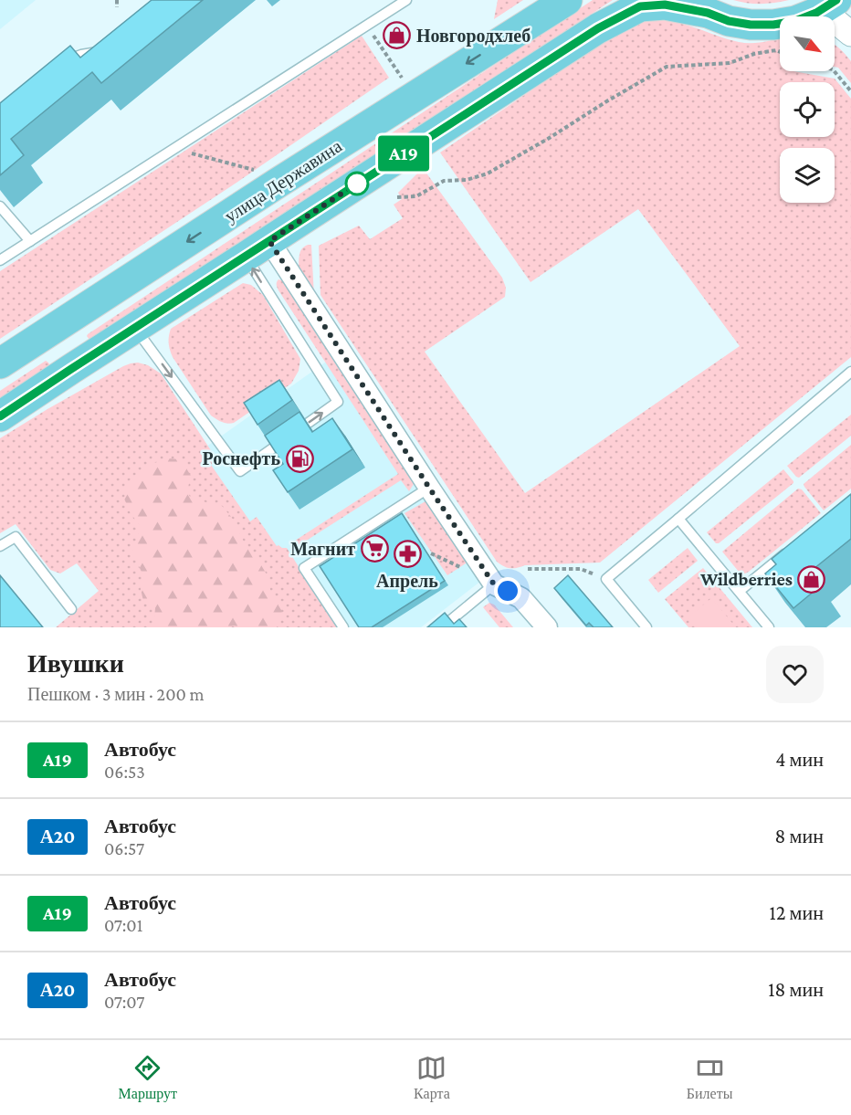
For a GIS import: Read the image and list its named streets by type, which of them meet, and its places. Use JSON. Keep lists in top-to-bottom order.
{
  "streets": {
    "main road": ["улица Державина"]
  },
  "places": {
    "shop": ["Новгородхлеб", "Wildberries"],
    "fuel station": ["Роснефть"],
    "supermarket": ["Магнит"],
    "pharmacy": ["Апрель"]
  },
  "lines": ["bus line A19"],
  "north": "bottom right",
  "page": {
    "on_map": "A19",
    "heading": ["Ивушки", "Пешком · 3 мин · 200 m"],
    "list": [
      {
        "mark": "A19",
        "name": "Автобус",
        "note": "06:53",
        "value": "4 мин"
      },
      {
        "mark": "А20",
        "name": "Автобус",
        "note": "06:57",
        "value": "8 мин"
      },
      {
        "mark": "A19",
        "name": "Автобус",
        "note": "07:01",
        "value": "12 мин"
      },
      {
        "mark": "А20",
        "name": "Автобус",
        "note": "07:07",
        "value": "18 мин"
      }
    ],
    "tabs": ["Маршрут", "Карта", "Билеты"]
  }
}
